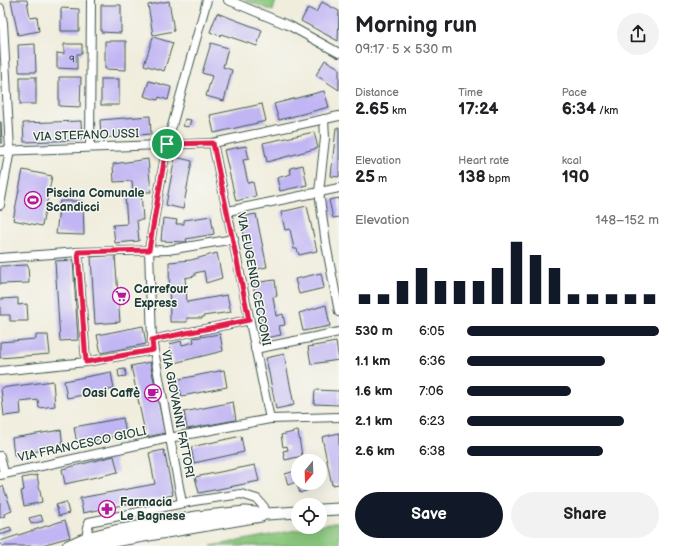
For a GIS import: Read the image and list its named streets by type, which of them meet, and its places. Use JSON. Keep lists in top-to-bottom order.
{
  "streets": {
    "street": [
      "VIA STEFANO USSI",
      "VIA EUGENIO CECCONI",
      "VIA GIOVANNI FATTORI",
      "VIA FRANCESCO GIOLI"
    ]
  },
  "crossings": [
    ["VIA STEFANO USSI", "VIA EUGENIO CECCONI"],
    ["VIA STEFANO USSI", "VIA GIOVANNI FATTORI"],
    ["VIA EUGENIO CECCONI", "VIA FRANCESCO GIOLI"],
    ["VIA GIOVANNI FATTORI", "VIA FRANCESCO GIOLI"]
  ],
  "places": {
    "sports": ["Piscina Comunale Scandicci"],
    "supermarket": ["Carrefour Express"],
    "cafe": ["Oasi Caffè"],
    "pharmacy": ["Farmacia Le Bagnese"]
  },
  "house_numbers": ["9"],
  "north": "bottom",
  "page": {
    "heading": ["Morning run", "09:17 · 5 × 530 m"],
    "stats": [
      ["Distance", "2.65 km"],
      ["Time", "17:24"],
      ["Pace", "6:34 /km"],
      ["Elevation", "25 m"],
      ["Heart rate", "138 bpm"],
      ["kcal", "190"]
    ],
    "chart": ["Elevation", "148–152 m"],
    "list": [
      {
        "name": "530 m",
        "note": "6:05"
      },
      {
        "name": "1.1 km",
        "note": "6:36"
      },
      {
        "name": "1.6 km",
        "note": "7:06"
      },
      {
        "name": "2.1 km",
        "note": "6:23"
      },
      {
        "name": "2.6 km",
        "note": "6:38"
      }
    ],
    "buttons": ["Save", "Share"]
  }
}
